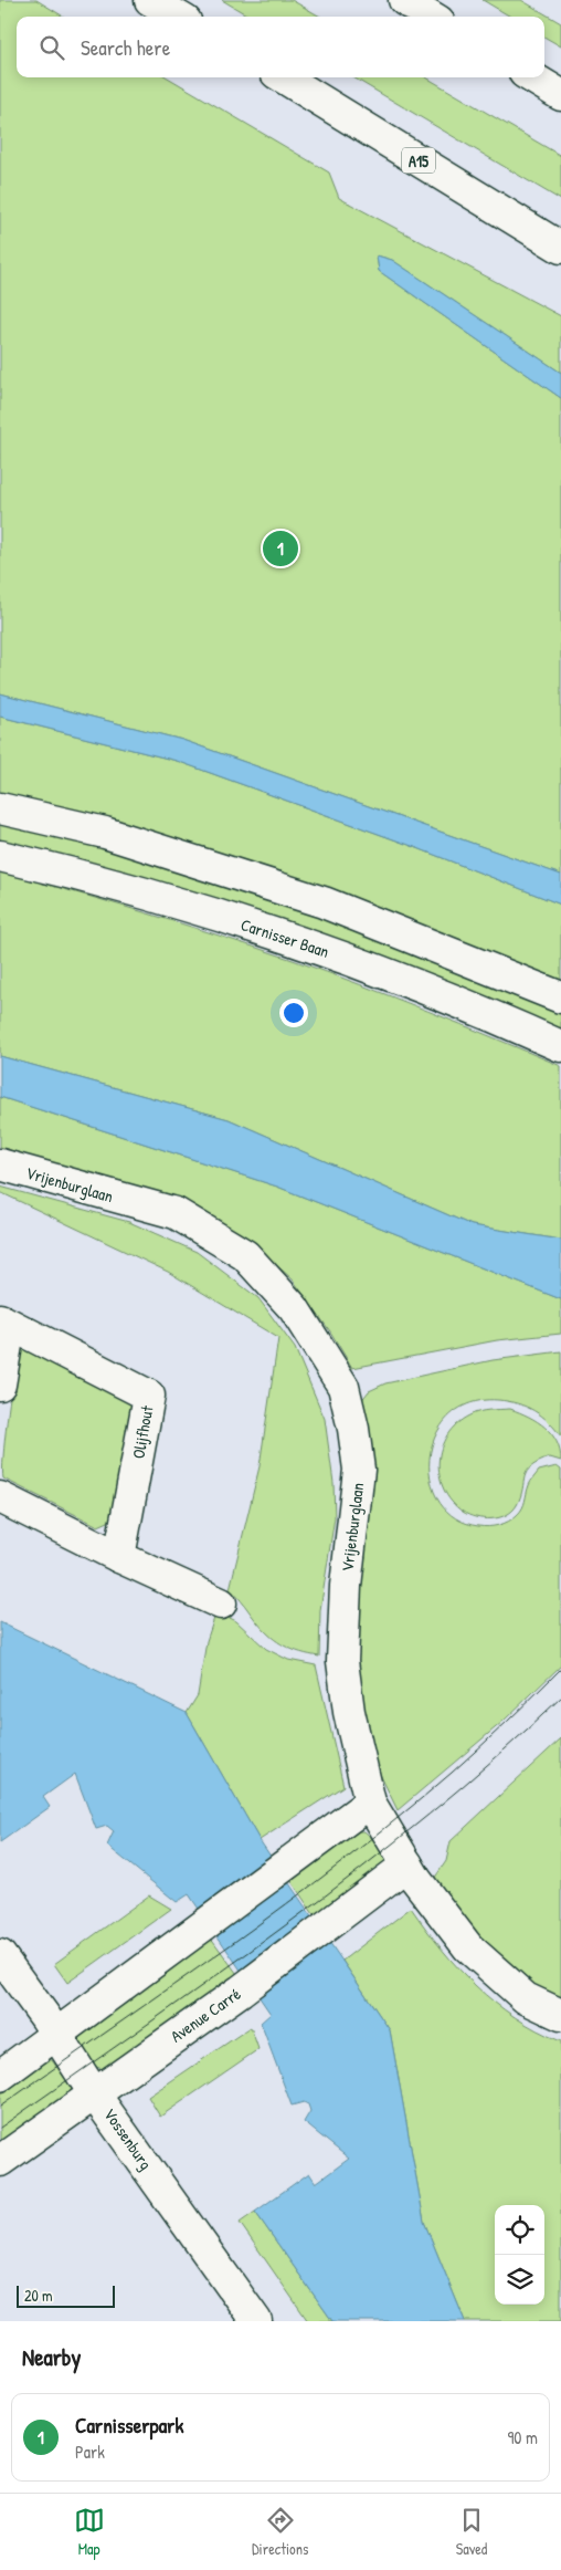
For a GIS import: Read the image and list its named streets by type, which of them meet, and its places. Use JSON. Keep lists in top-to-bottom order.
{
  "streets": {
    "main road": [
      "A15",
      "Carnisser Baan",
      "Vrijenburglaan",
      "Olijfhout",
      "Avenue Carré",
      "Vossenburg"
    ]
  },
  "crossings": [
    ["Vrijenburglaan", "Avenue Carré"],
    ["Avenue Carré", "Vossenburg"]
  ],
  "scale_bar": "20 m",
  "page": {
    "search": "Search here",
    "pins": "1",
    "scale": "20 m",
    "heading": "Nearby",
    "list": [
      {
        "mark": "1",
        "name": "Carnisserpark",
        "note": "Park",
        "value": "90 m"
      }
    ],
    "nav": ["Map", "Directions", "Saved"]
  }
}
